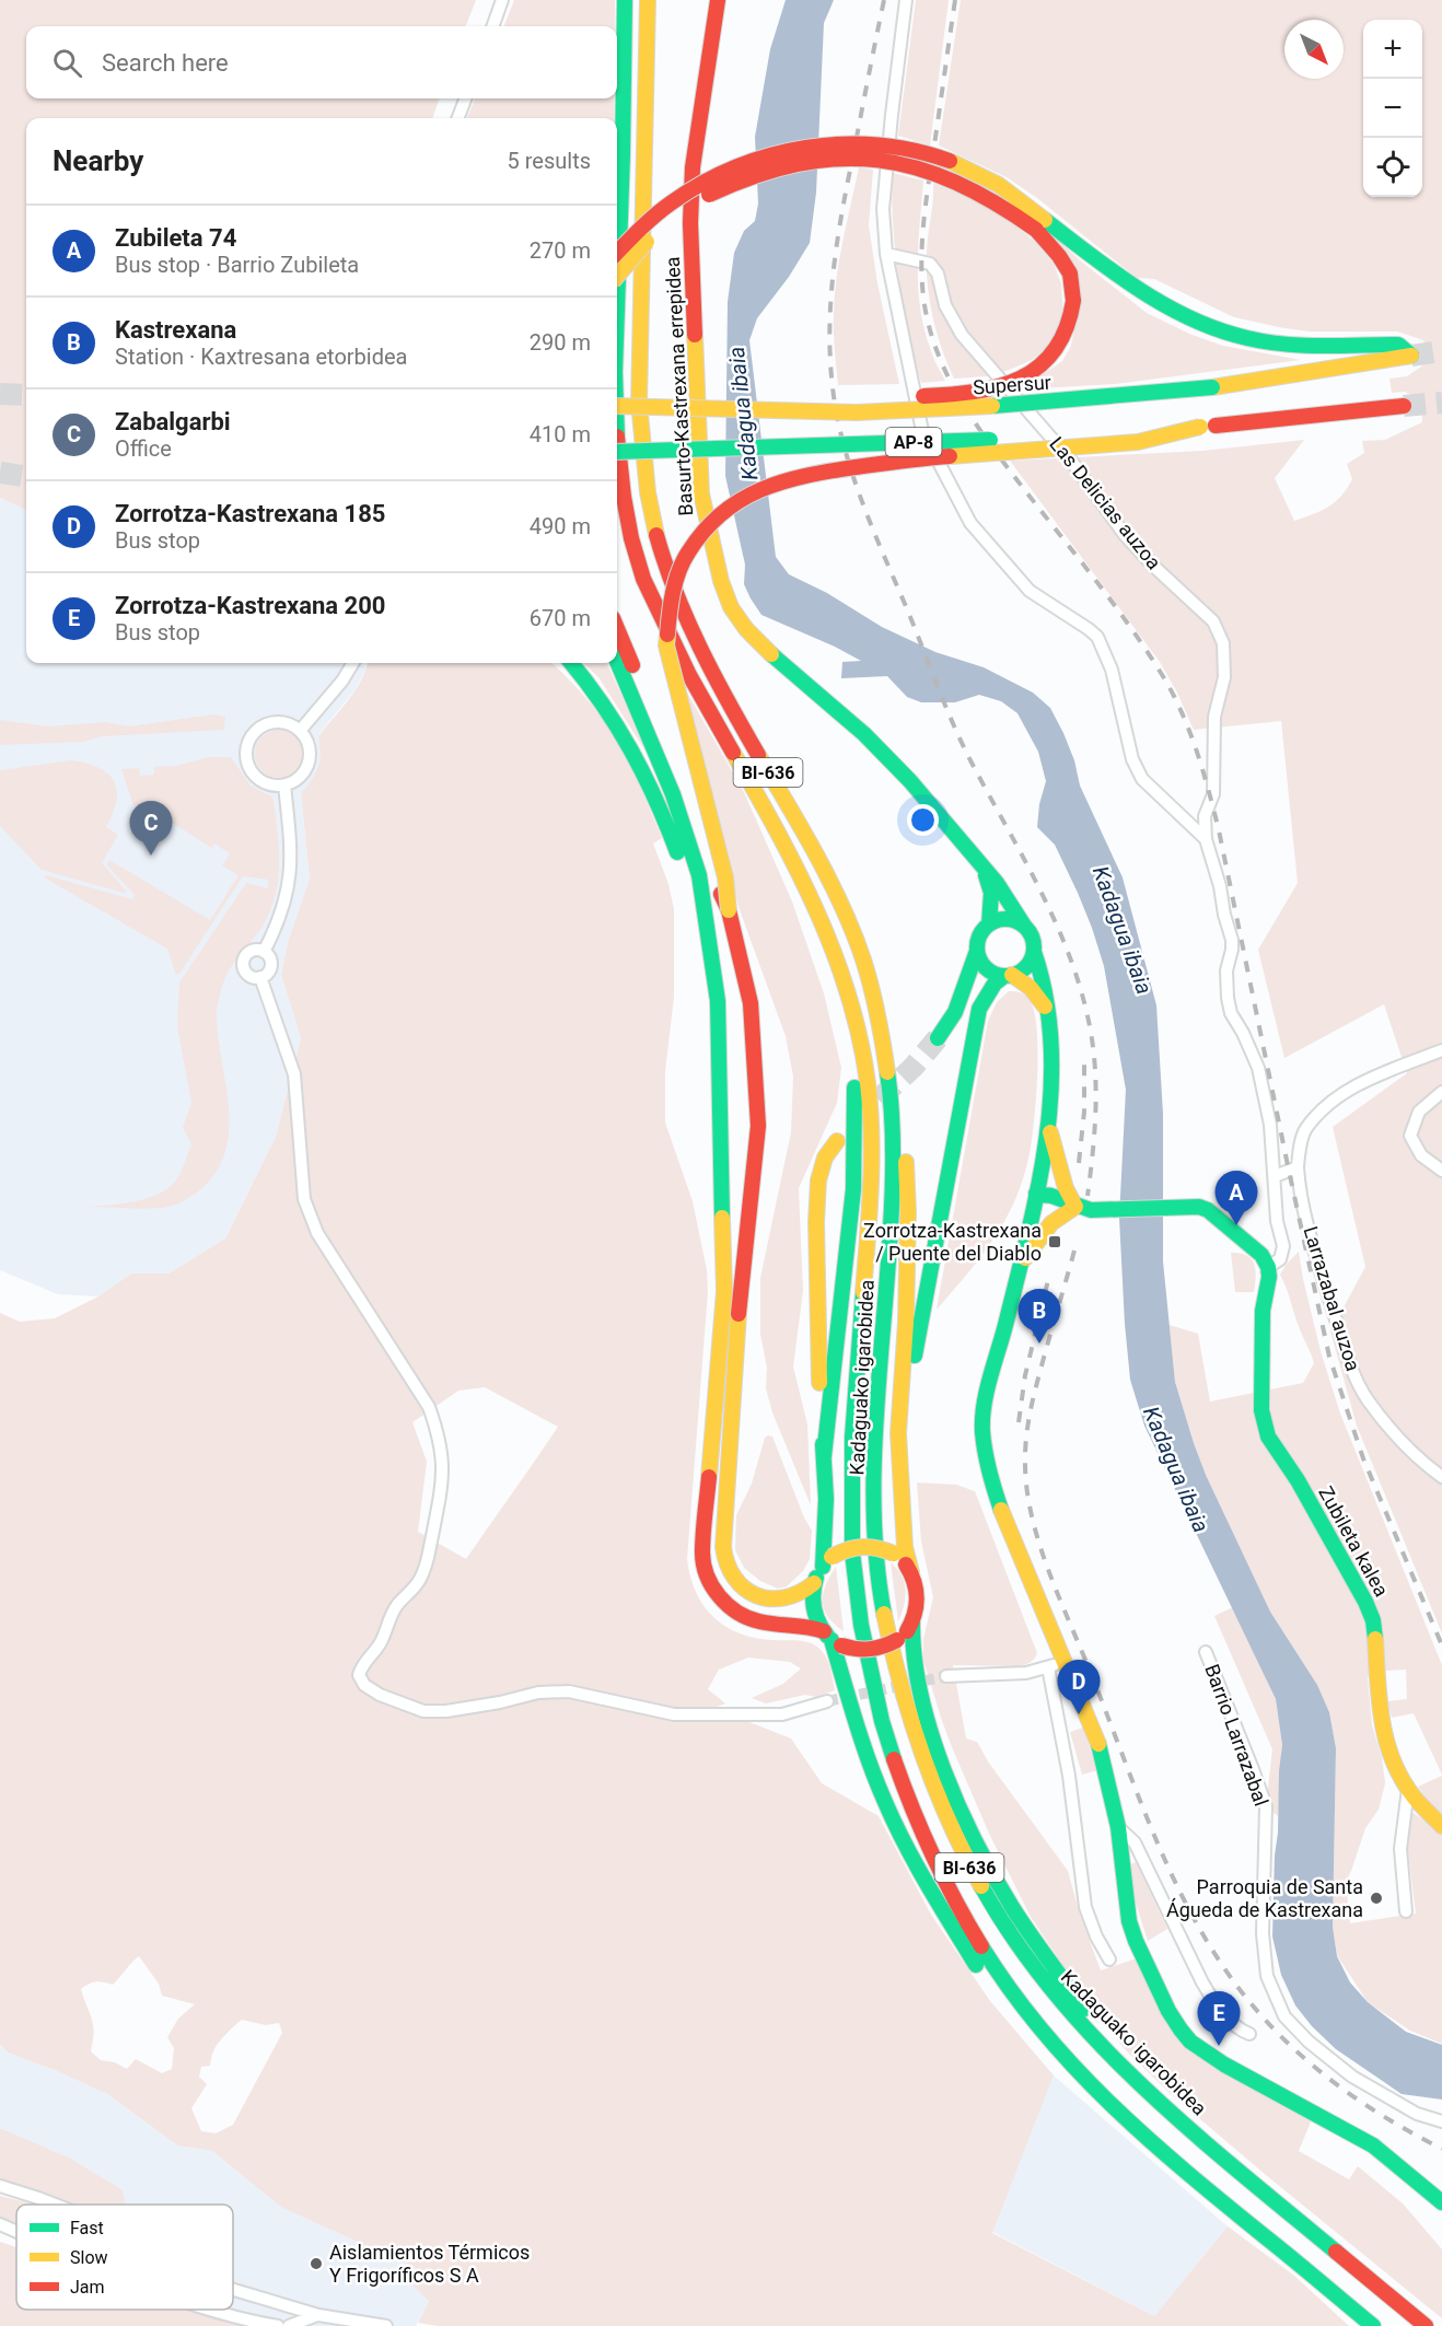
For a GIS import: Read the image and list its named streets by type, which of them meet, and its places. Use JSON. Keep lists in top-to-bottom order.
{
  "streets": {
    "main road": [
      "Supersur",
      "Basurto-Kastrexana errepidea",
      "AP-8",
      "BI-636",
      "Kadaguako igarobidea",
      "Zubileta kalea"
    ],
    "street": ["Las Delicias auzoa", "Larrazabal auzoa", "Barrio Larrazabal"]
  },
  "crossings": [
    ["Las Delicias auzoa", "Zubileta kalea"]
  ],
  "water": ["Kadagua ibaia"],
  "places": {
    "transit": ["Zorrotza-Kastrexana / Puente del Diablo"],
    "other": ["Parroquia de Santa Águeda de Kastrexana", "Aislamientos Térmicos Y Frigoríficos S A"]
  },
  "legend": ["Fast", "Slow", "Jam"],
  "north": "bottom right",
  "page": {
    "map_buttons": ["+", "−"],
    "search": "Search here",
    "heading": ["Nearby", "5 results"],
    "list": [
      {
        "mark": "A",
        "name": "Zubileta 74",
        "note": "Bus stop · Barrio Zubileta",
        "value": "270 m"
      },
      {
        "mark": "B",
        "name": "Kastrexana",
        "note": "Station · Kaxtresana etorbidea",
        "value": "290 m"
      },
      {
        "mark": "C",
        "name": "Zabalgarbi",
        "note": "Office",
        "value": "410 m"
      },
      {
        "mark": "D",
        "name": "Zorrotza-Kastrexana 185",
        "note": "Bus stop",
        "value": "490 m"
      },
      {
        "mark": "E",
        "name": "Zorrotza-Kastrexana 200",
        "note": "Bus stop",
        "value": "670 m"
      }
    ],
    "pins": [
      "C",
      "A",
      "B",
      "D",
      "E"
    ]
  }
}
